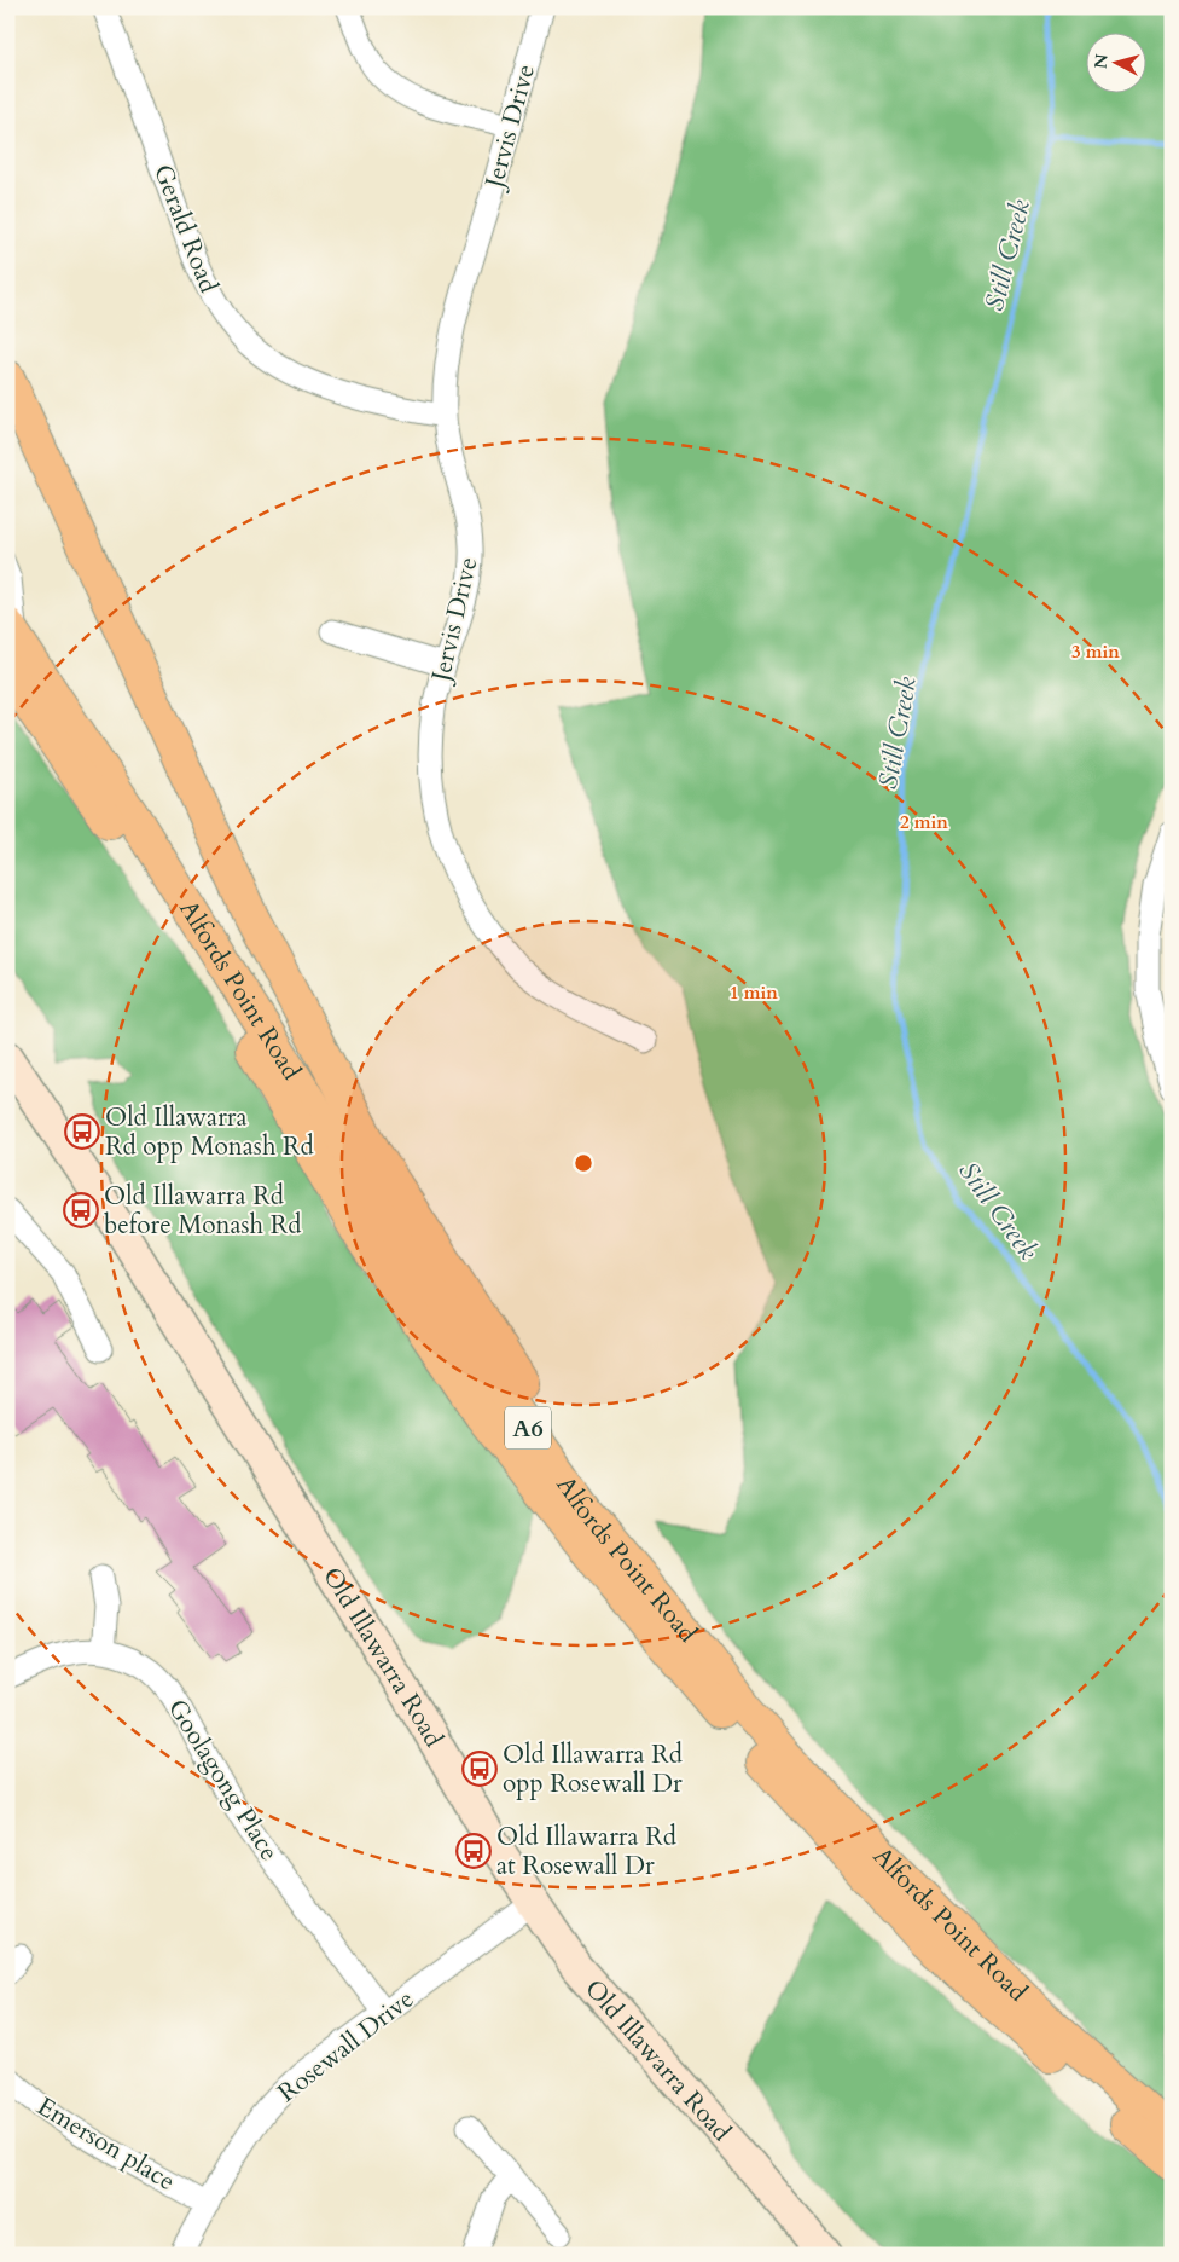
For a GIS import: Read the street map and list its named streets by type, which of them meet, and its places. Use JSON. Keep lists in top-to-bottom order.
{
  "streets": {
    "highway": ["Alfords Point Road", "A6"],
    "street": [
      "Jervis Drive",
      "Gerald Road",
      "Old Illawarra Road",
      "Goolagong Place",
      "Rosewall Drive",
      "Emerson place"
    ]
  },
  "crossings": [
    ["Jervis Drive", "Gerald Road"],
    ["Alfords Point Road", "A6"],
    ["Old Illawarra Road", "Rosewall Drive"],
    ["Goolagong Place", "Rosewall Drive"],
    ["Rosewall Drive", "Emerson place"]
  ],
  "water": ["Still Creek"],
  "places": {
    "bus stop": [
      "Old Illawarra Rd opp Monash Rd",
      "Old Illawarra Rd before Monash Rd",
      "Old Illawarra Rd opp Rosewall Dr",
      "Old Illawarra Rd at Rosewall Dr"
    ]
  },
  "north": "left",
  "rings": ["3 min", "2 min", "1 min"]
}
